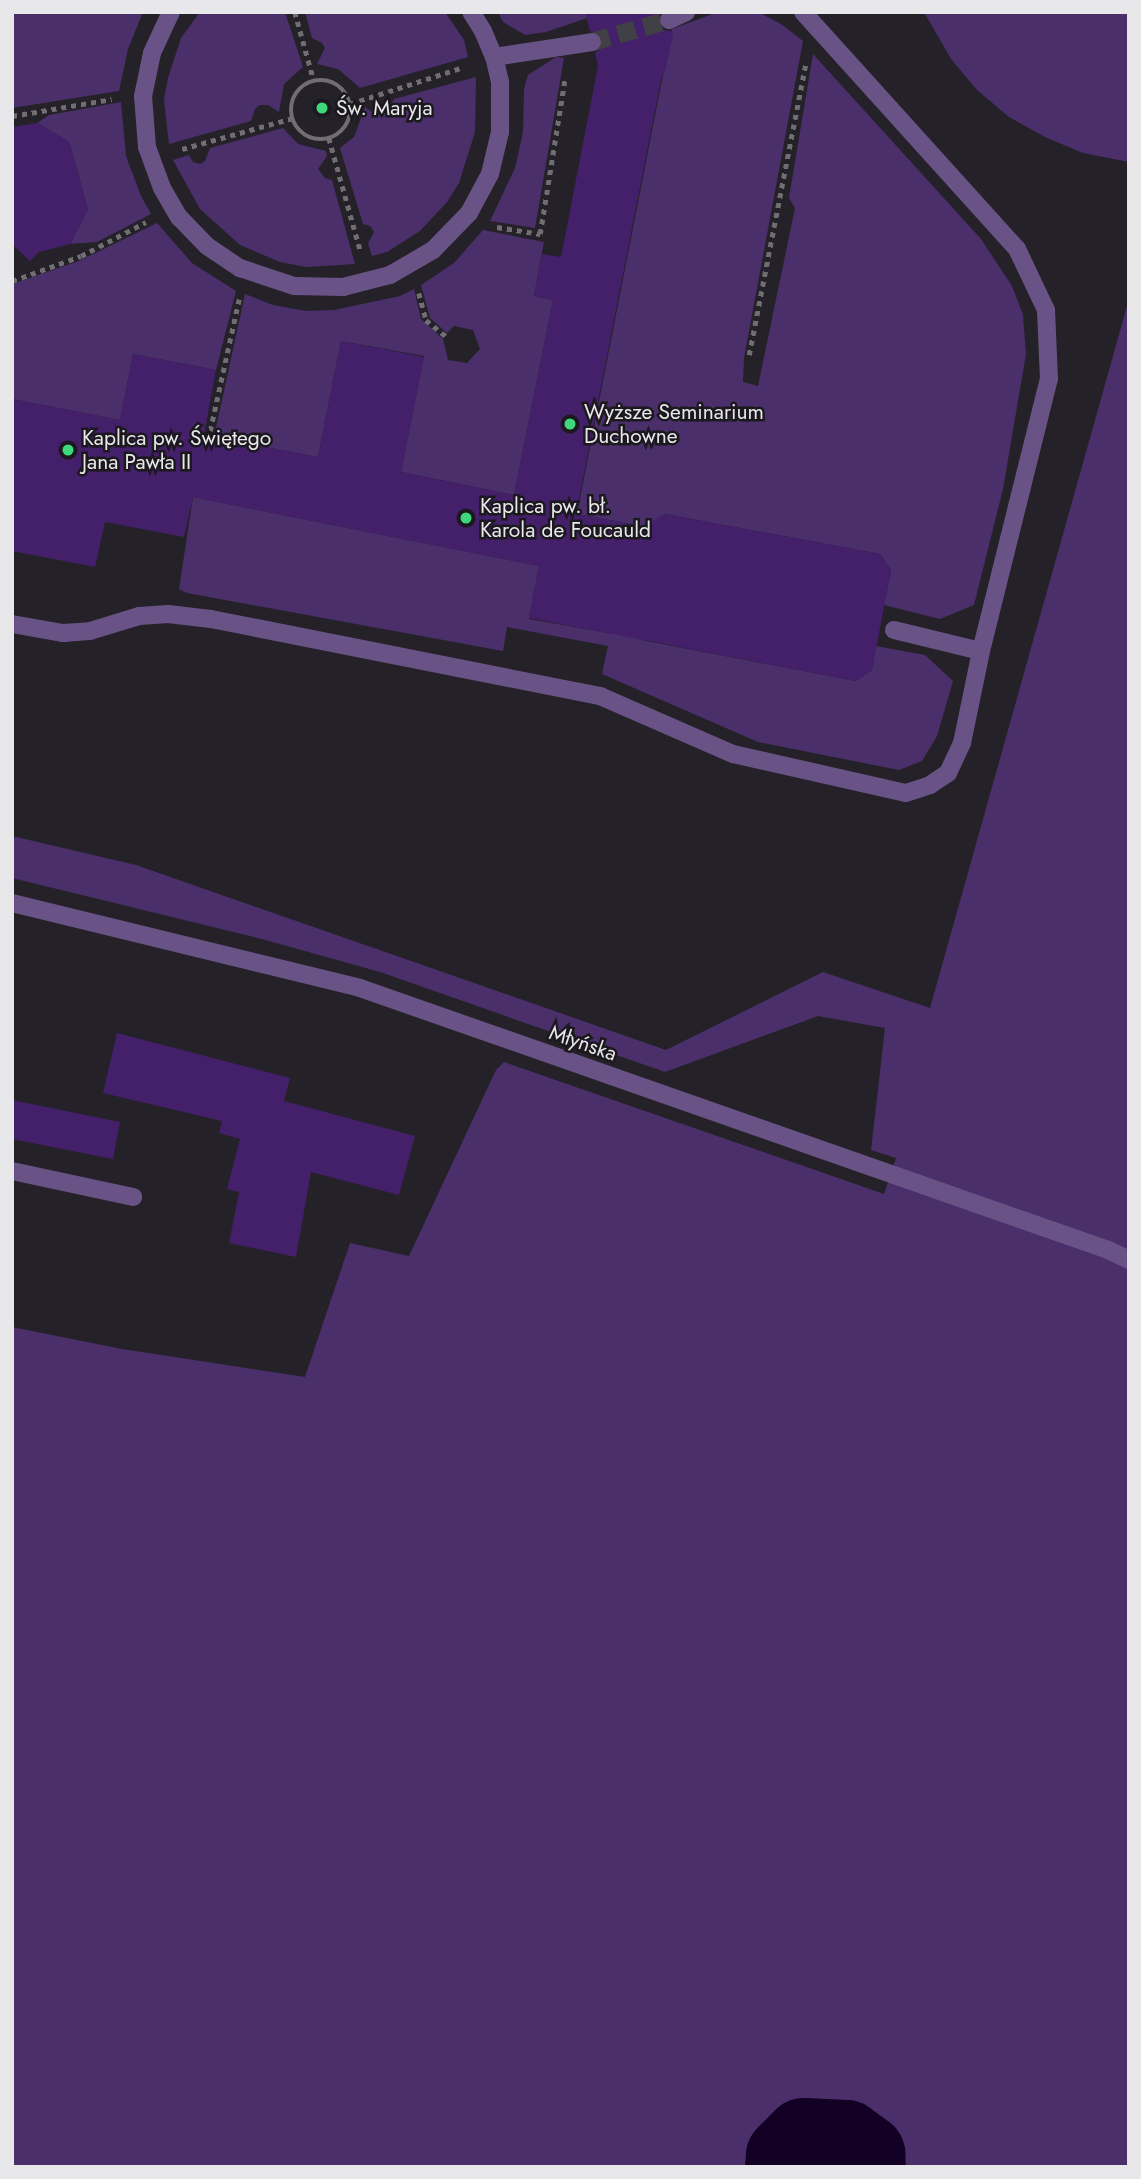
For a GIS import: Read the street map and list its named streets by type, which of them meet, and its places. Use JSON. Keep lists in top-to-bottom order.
{
  "streets": {
    "street": ["Młyńska"]
  },
  "places": [
    "Św. Maryja",
    "Wyższe Seminarium Duchowne",
    "Kaplica pw. Świętego Jana Pawła II",
    "Kaplica pw. bł. Karola de Foucauld"
  ]
}
